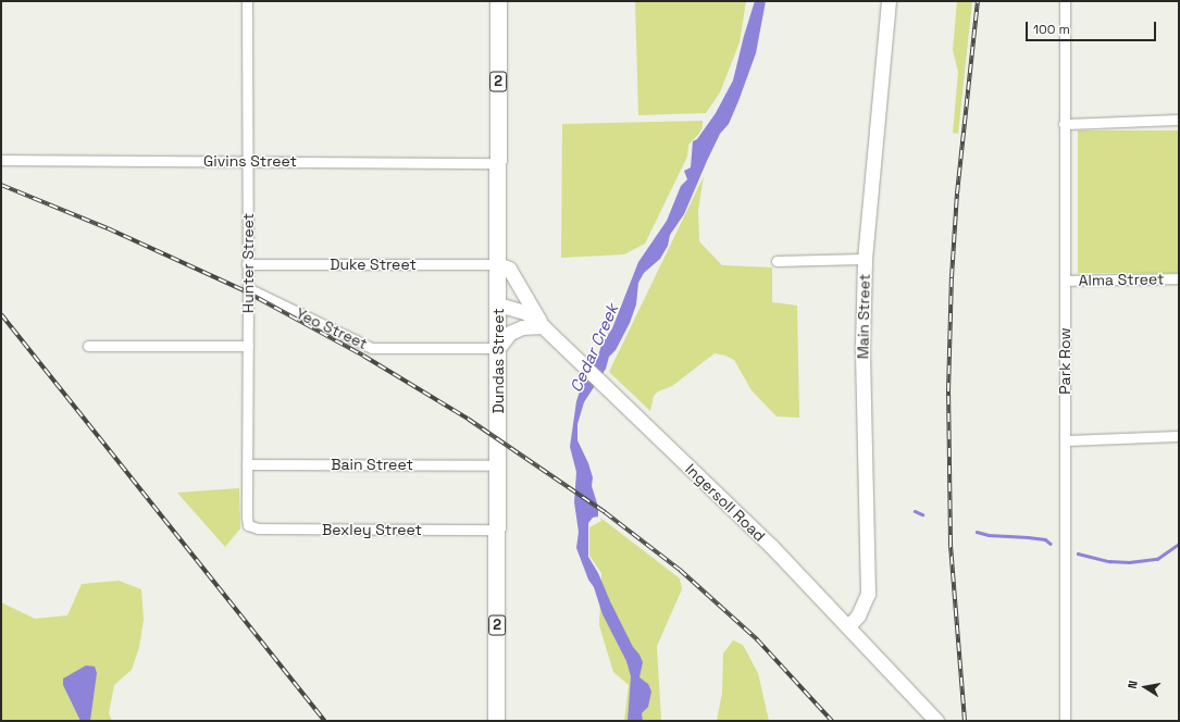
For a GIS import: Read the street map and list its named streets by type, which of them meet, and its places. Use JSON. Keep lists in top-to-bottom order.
{
  "streets": {
    "main road": [
      "2",
      "Main Street",
      "Dundas Street",
      "Ingersoll Road"
    ],
    "street": [
      "Givins Street",
      "Hunter Street",
      "Duke Street",
      "Alma Street",
      "Yeo Street",
      "Park Row",
      "Bain Street",
      "Bexley Street"
    ]
  },
  "crossings": [
    ["Givins Street", "Hunter Street"],
    ["Givins Street", "Dundas Street"],
    ["Hunter Street", "Duke Street"],
    ["Hunter Street", "Yeo Street"],
    ["Hunter Street", "Bain Street"],
    ["Hunter Street", "Bexley Street"],
    ["Duke Street", "Dundas Street"],
    ["Alma Street", "Park Row"],
    ["Main Street", "Ingersoll Road"],
    ["Yeo Street", "Dundas Street"],
    ["Dundas Street", "Bain Street"],
    ["Dundas Street", "Ingersoll Road"],
    ["Dundas Street", "Bexley Street"]
  ],
  "water": ["Cedar Creek"],
  "scale_bar": "100 m",
  "north": "left"
}
